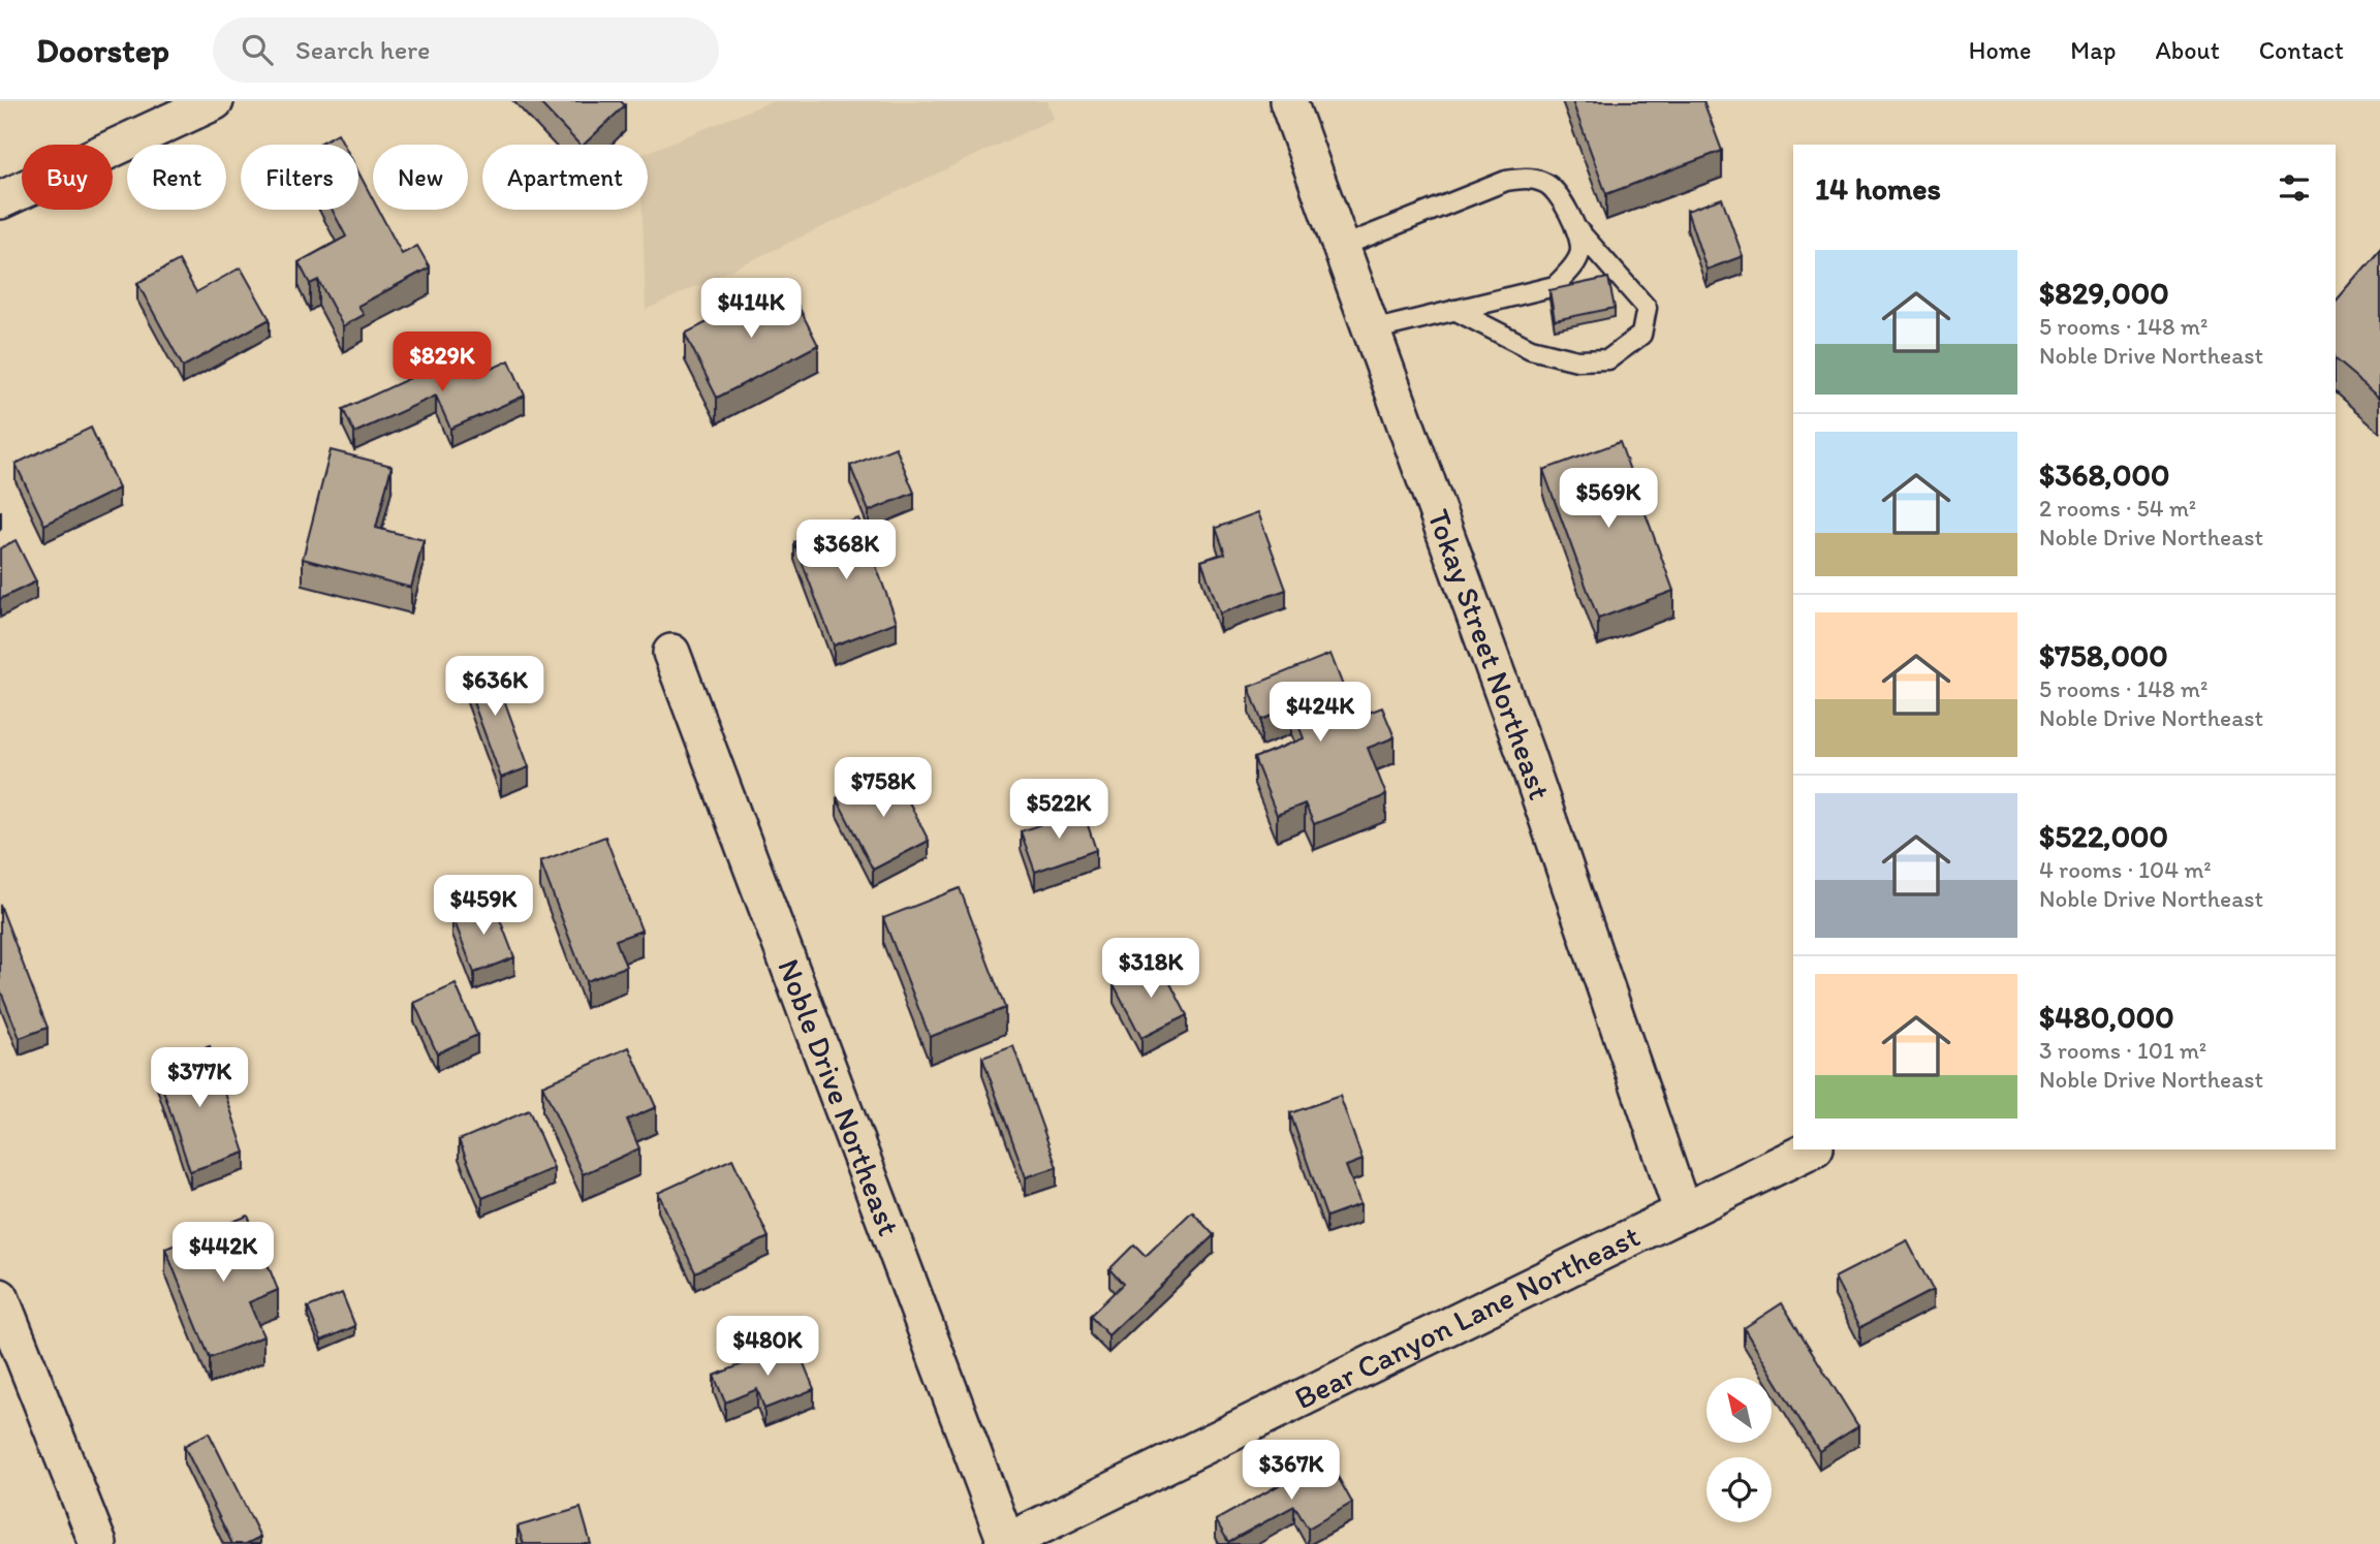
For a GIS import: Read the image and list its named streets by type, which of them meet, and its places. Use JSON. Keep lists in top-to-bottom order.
{
  "streets": {
    "street": ["Tokay Street Northeast", "Noble Drive Northeast", "Bear Canyon Lane Northeast"]
  },
  "crossings": [
    ["Tokay Street Northeast", "Bear Canyon Lane Northeast"],
    ["Noble Drive Northeast", "Bear Canyon Lane Northeast"]
  ],
  "north": "top left",
  "page": {
    "header": "Doorstep",
    "search": "Search here",
    "nav": [
      "Home",
      "Map",
      "About",
      "Contact"
    ],
    "chip": [
      "Buy",
      "Rent",
      "Filters",
      "New",
      "Apartment"
    ],
    "heading": "14 homes",
    "list": [
      {
        "name": "$829,000",
        "note": "5 rooms · 148 m² · Noble Drive Northeast"
      },
      {
        "name": "$368,000",
        "note": "2 rooms · 54 m² · Noble Drive Northeast"
      },
      {
        "name": "$758,000",
        "note": "5 rooms · 148 m² · Noble Drive Northeast"
      },
      {
        "name": "$522,000",
        "note": "4 rooms · 104 m² · Noble Drive Northeast"
      },
      {
        "name": "$480,000",
        "note": "3 rooms · 101 m² · Noble Drive Northeast"
      }
    ],
    "price": [
      "$414K",
      "$829K",
      "$569K",
      "$368K",
      "$636K",
      "$424K",
      "$758K",
      "$522K",
      "$459K",
      "$318K",
      "$377K",
      "$442K",
      "$480K",
      "$367K"
    ]
  }
}
